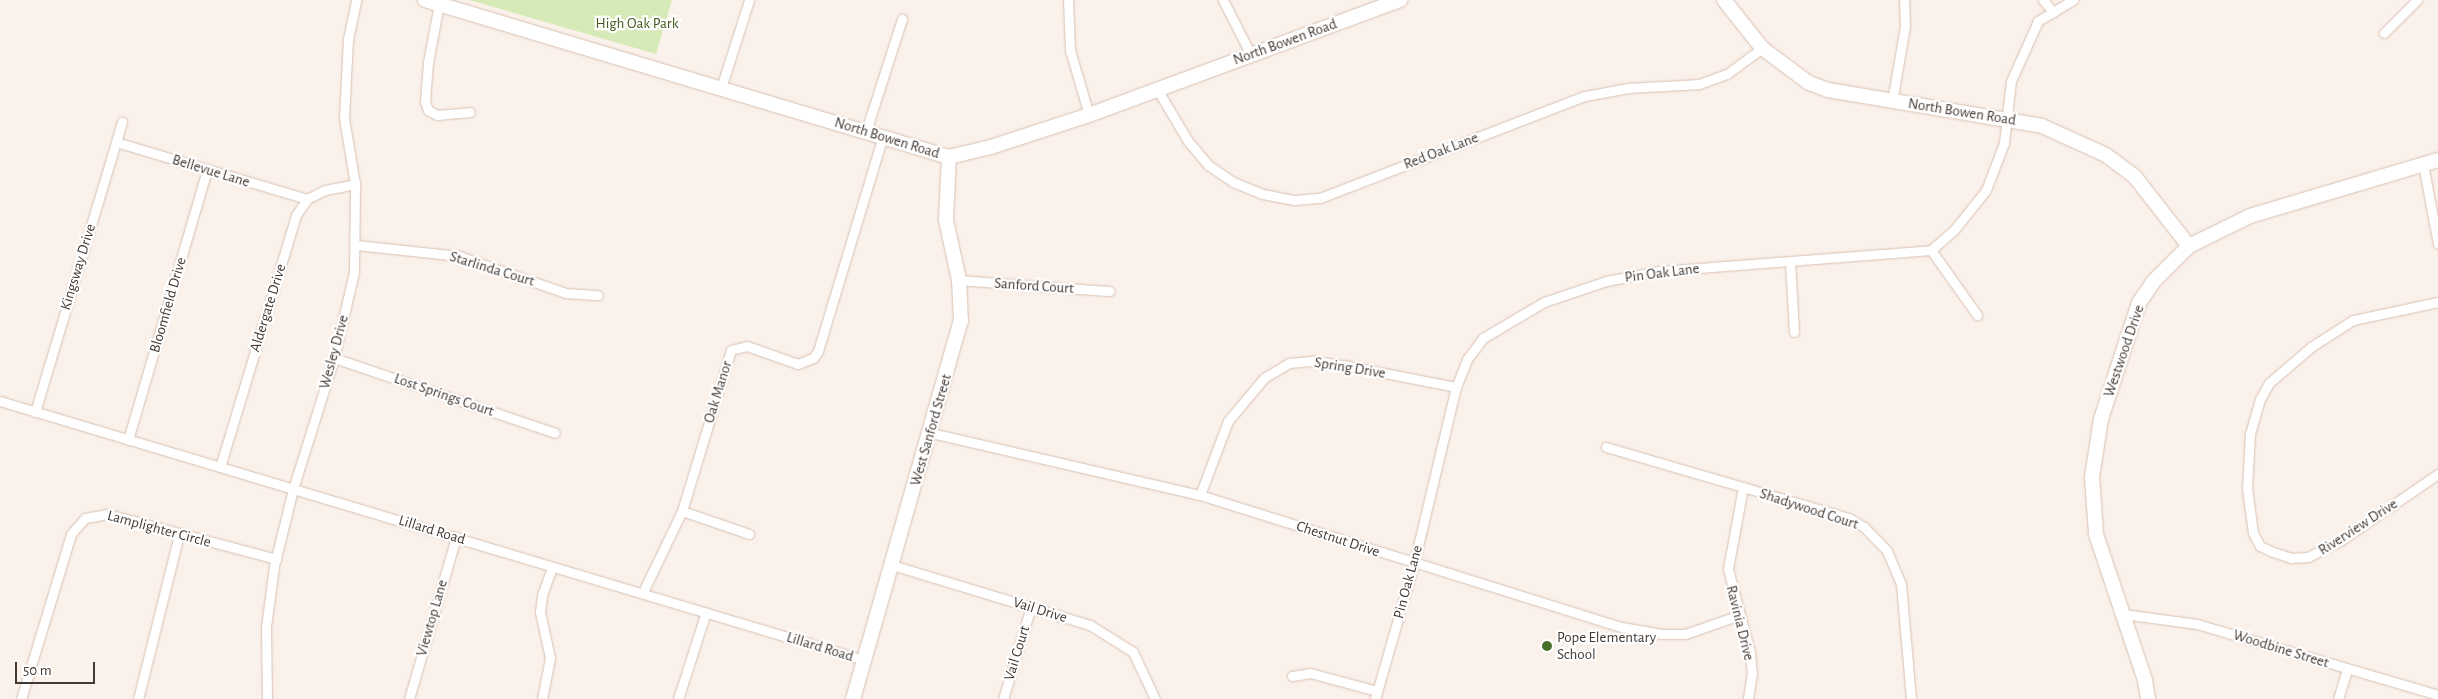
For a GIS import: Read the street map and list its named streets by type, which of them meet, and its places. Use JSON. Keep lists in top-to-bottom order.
{
  "streets": {
    "street": [
      "North Bowen Road",
      "Red Oak Lane",
      "Bellevue Lane",
      "Kingsway Drive",
      "Starlinda Court",
      "Pin Oak Lane",
      "Sanford Court",
      "Bloomfield Drive",
      "Aldergate Drive",
      "Westwood Drive",
      "Wesley Drive",
      "Spring Drive",
      "Oak Manor",
      "Lost Springs Court",
      "West Sanford Street",
      "Shadywood Court",
      "Riverview Drive",
      "Lamplighter Circle",
      "Lillard Road",
      "Chestnut Drive",
      "Vail Drive",
      "Viewtop Lane",
      "Ravinia Drive",
      "Woodbine Street",
      "Vail Court"
    ]
  },
  "crossings": [
    ["North Bowen Road", "Red Oak Lane"],
    ["North Bowen Road", "Westwood Drive"],
    ["North Bowen Road", "Oak Manor"],
    ["North Bowen Road", "West Sanford Street"],
    ["Bellevue Lane", "Kingsway Drive"],
    ["Bellevue Lane", "Bloomfield Drive"],
    ["Bellevue Lane", "Aldergate Drive"],
    ["Kingsway Drive", "Lillard Road"],
    ["Starlinda Court", "Wesley Drive"],
    ["Pin Oak Lane", "Spring Drive"],
    ["Pin Oak Lane", "Chestnut Drive"],
    ["Sanford Court", "West Sanford Street"],
    ["Bloomfield Drive", "Lillard Road"],
    ["Aldergate Drive", "Lillard Road"],
    ["Westwood Drive", "Woodbine Street"],
    ["Wesley Drive", "Lost Springs Court"],
    ["Wesley Drive", "Lamplighter Circle"],
    ["Wesley Drive", "Lillard Road"],
    ["Spring Drive", "Chestnut Drive"],
    ["Oak Manor", "Lillard Road"],
    ["West Sanford Street", "Lillard Road"],
    ["West Sanford Street", "Chestnut Drive"],
    ["West Sanford Street", "Vail Drive"],
    ["Shadywood Court", "Ravinia Drive"],
    ["Lillard Road", "Viewtop Lane"],
    ["Chestnut Drive", "Ravinia Drive"],
    ["Vail Drive", "Vail Court"]
  ],
  "parks": ["High Oak Park"],
  "places": ["Pope Elementary School"],
  "scale_bar": "50 m"
}
